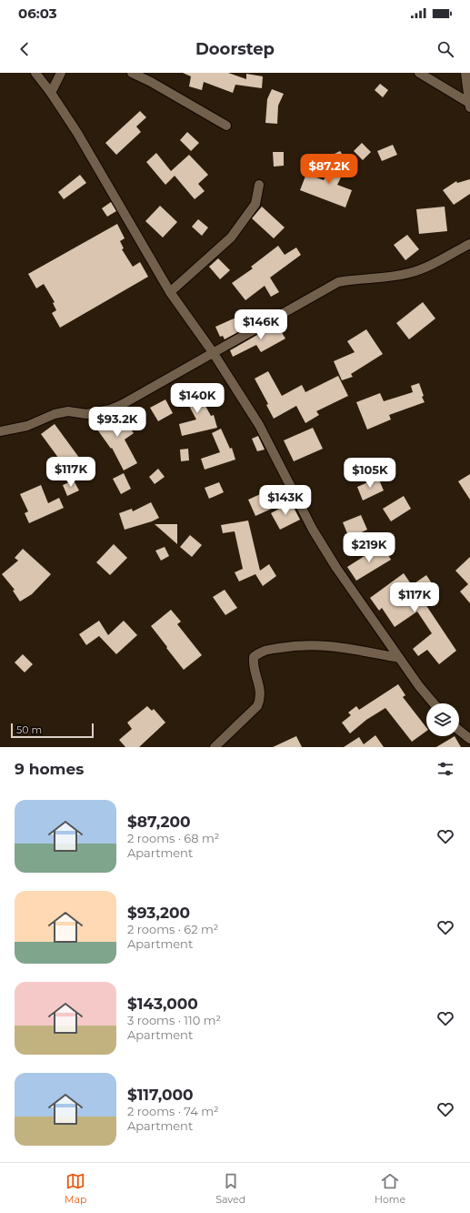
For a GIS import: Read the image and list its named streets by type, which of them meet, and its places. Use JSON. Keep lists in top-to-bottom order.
{
  "scale_bar": "50 m",
  "page": {
    "status": "06:03",
    "header": "Doorstep",
    "price": [
      "$87.2K",
      "$146K",
      "$140K",
      "$93.2K",
      "$117K",
      "$105K",
      "$143K",
      "$219K",
      "$117K"
    ],
    "scale": "50 m",
    "heading": "9 homes",
    "list": [
      {
        "name": "$87,200",
        "note": "2 rooms · 68 m² · Apartment"
      },
      {
        "name": "$93,200",
        "note": "2 rooms · 62 m² · Apartment"
      },
      {
        "name": "$143,000",
        "note": "3 rooms · 110 m² · Apartment"
      },
      {
        "name": "$117,000",
        "note": "2 rooms · 74 m² · Apartment"
      }
    ],
    "tabs": ["Map", "Saved", "Home"]
  }
}
